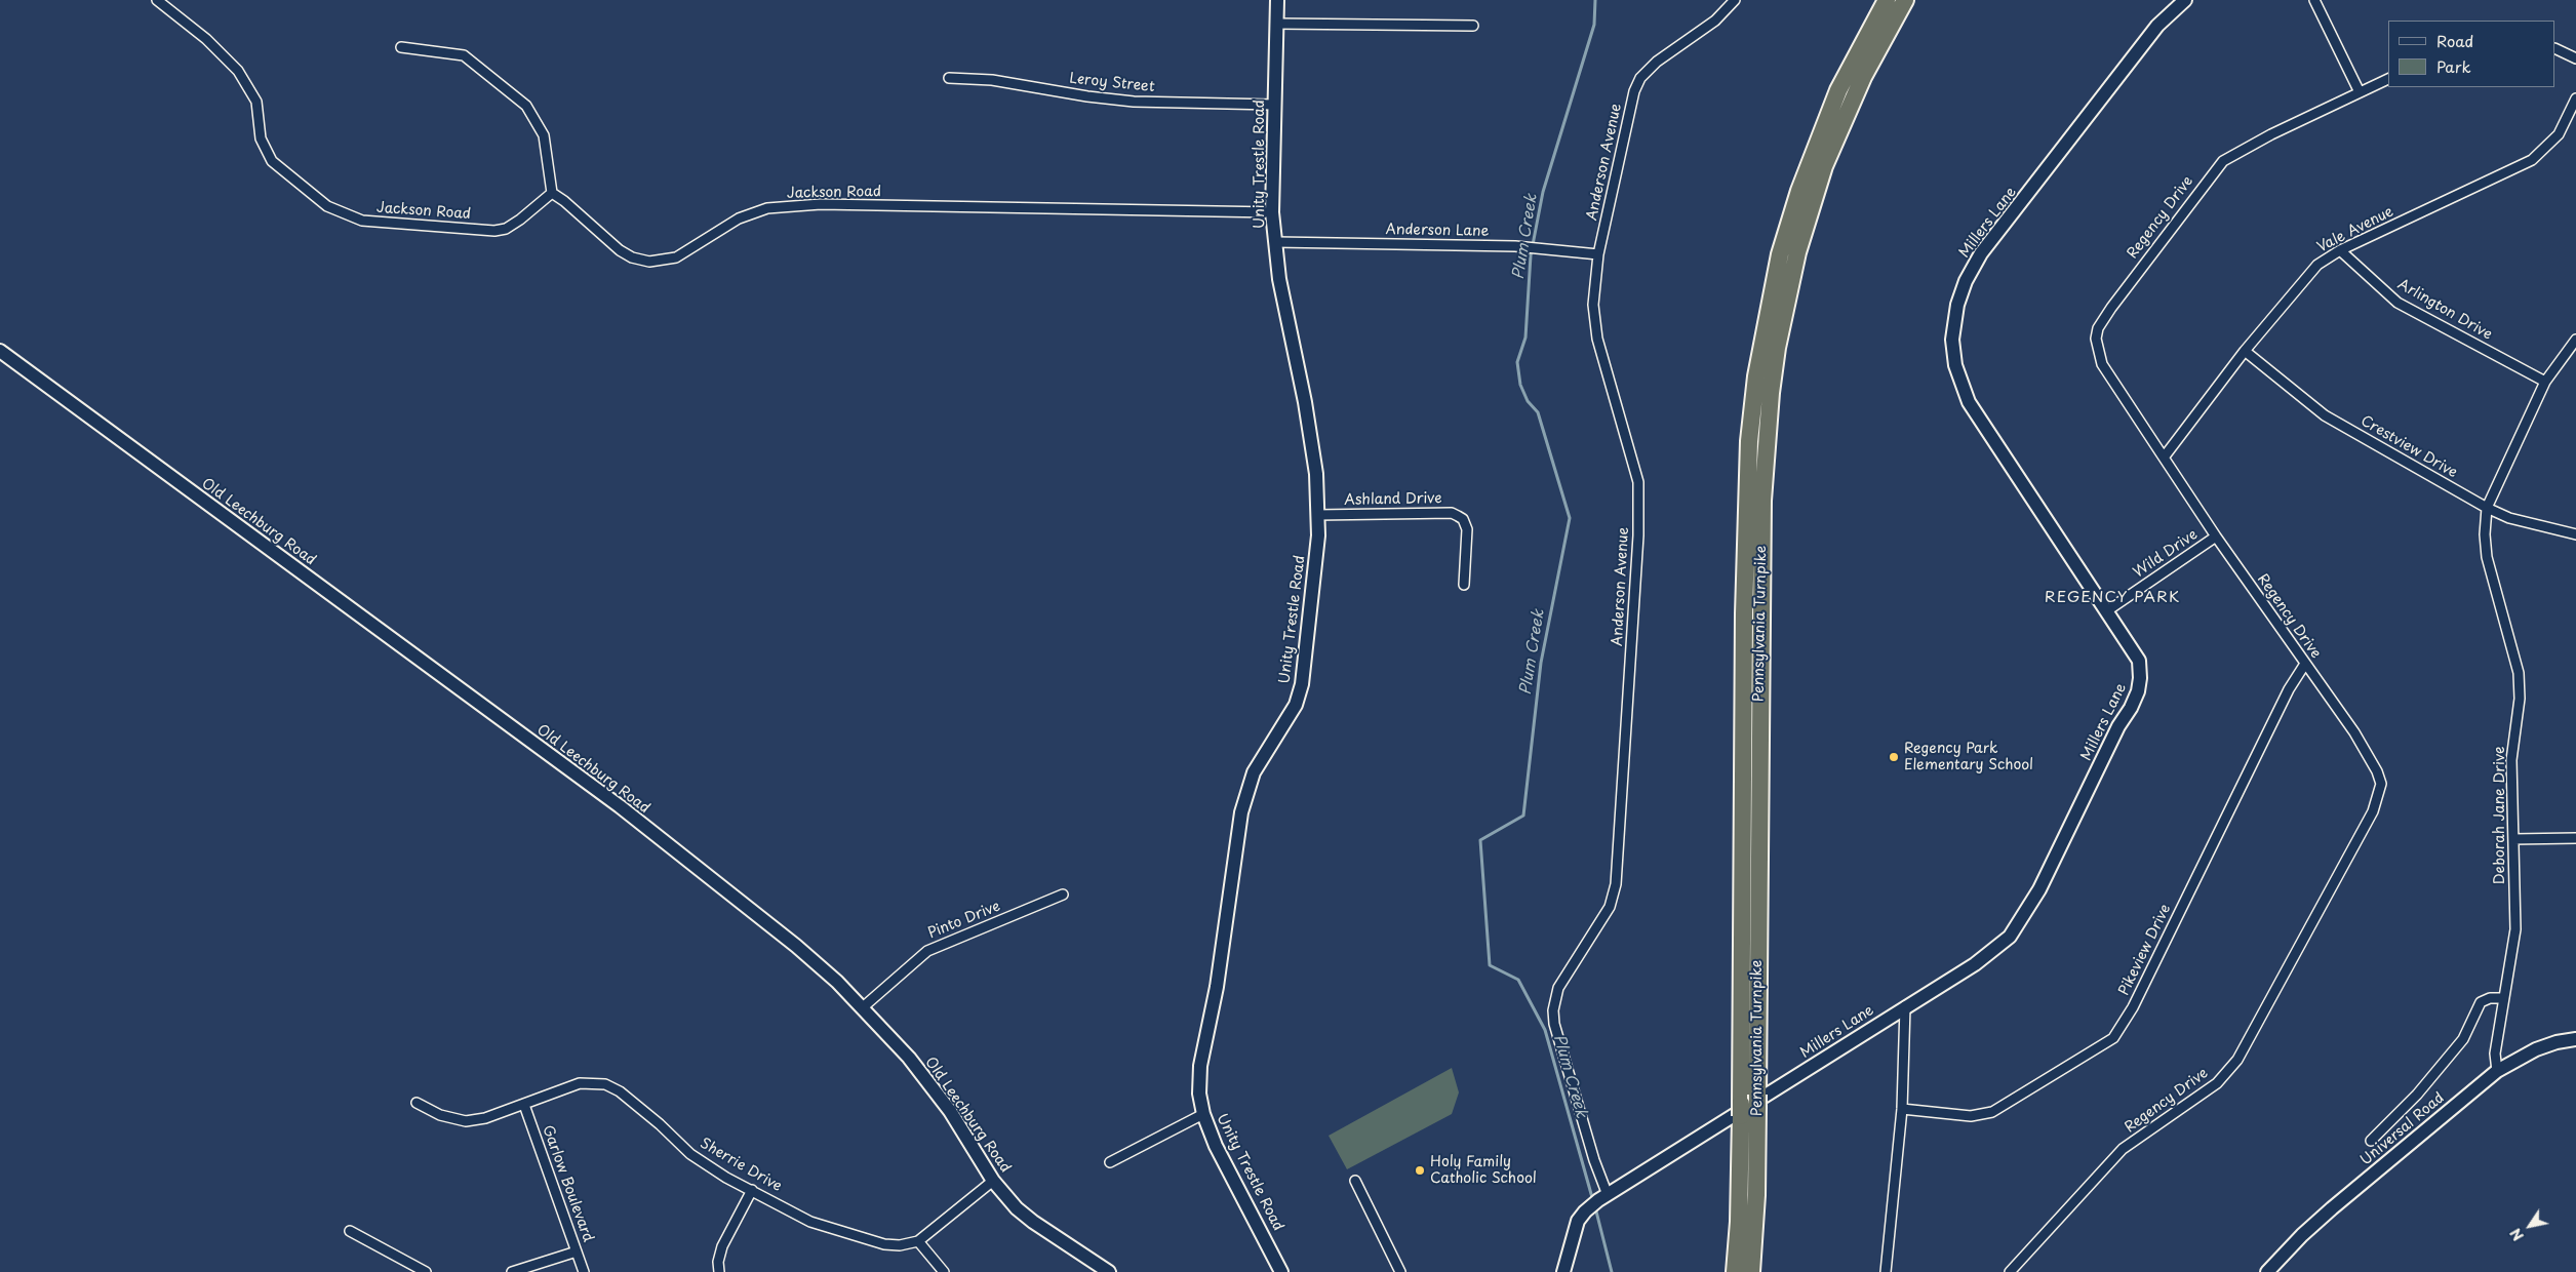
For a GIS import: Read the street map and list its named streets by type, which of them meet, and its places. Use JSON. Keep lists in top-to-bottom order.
{
  "streets": {
    "highway": ["Pennsylvania Turnpike"],
    "street": [
      "Leroy Street",
      "Anderson Avenue",
      "Unity Trestle Road",
      "Jackson Road",
      "Regency Drive",
      "Millers Lane",
      "Vale Avenue",
      "Anderson Lane",
      "Arlington Drive",
      "Crestview Drive",
      "Ashland Drive",
      "Old Leechburg Road",
      "Wild Drive",
      "Deborah Jane Drive",
      "Pinto Drive",
      "Pikeview Drive",
      "Universal Road",
      "Sherrie Drive",
      "Garlow Boulevard"
    ]
  },
  "crossings": [
    ["Leroy Street", "Unity Trestle Road"],
    ["Anderson Avenue", "Millers Lane"],
    ["Anderson Avenue", "Anderson Lane"],
    ["Unity Trestle Road", "Jackson Road"],
    ["Unity Trestle Road", "Anderson Lane"],
    ["Unity Trestle Road", "Ashland Drive"],
    ["Regency Drive", "Vale Avenue"],
    ["Regency Drive", "Wild Drive"],
    ["Regency Drive", "Pikeview Drive"],
    ["Millers Lane", "Wild Drive"],
    ["Vale Avenue", "Arlington Drive"],
    ["Vale Avenue", "Crestview Drive"],
    ["Arlington Drive", "Deborah Jane Drive"],
    ["Crestview Drive", "Deborah Jane Drive"],
    ["Old Leechburg Road", "Pinto Drive"],
    ["Deborah Jane Drive", "Universal Road"],
    ["Sherrie Drive", "Garlow Boulevard"]
  ],
  "districts": ["REGENCY PARK"],
  "water": ["Plum Creek"],
  "places": ["Regency Park Elementary School", "Holy Family Catholic School"],
  "legend": ["Road", "Park"],
  "north": "bottom left"
}
